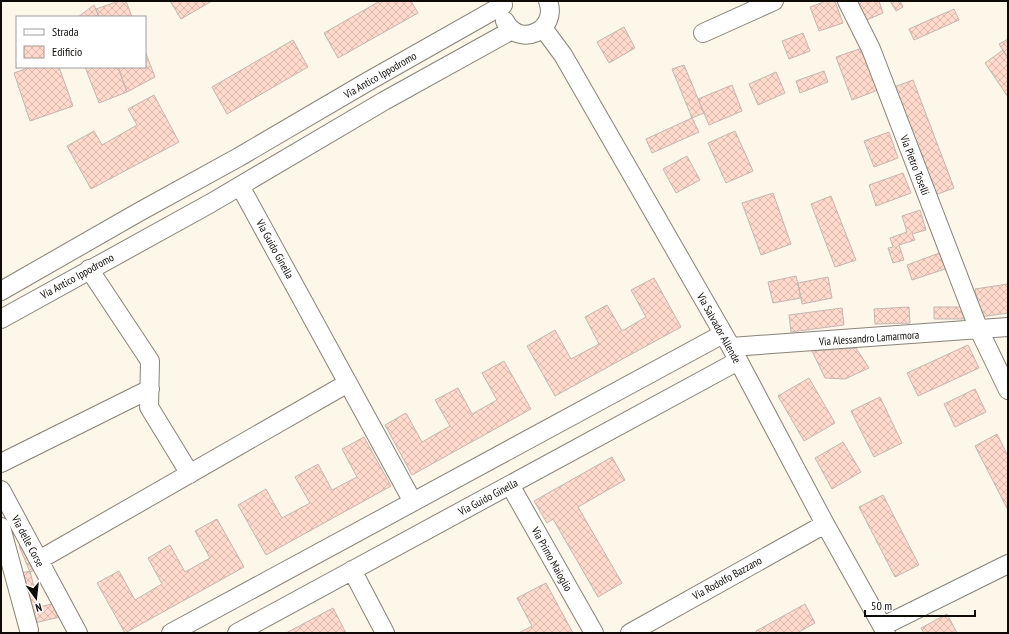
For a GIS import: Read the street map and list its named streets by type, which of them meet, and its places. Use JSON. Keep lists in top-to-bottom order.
{
  "streets": {
    "street": [
      "Via Antico Ippodromo",
      "Via Pietro Toselli",
      "Via Guido Ginella",
      "Via Salvador Allende",
      "Via Alessandro Lamarmora",
      "Via delle Corse",
      "Via Primo Maioglio",
      "Via Rodolfo Bazzano"
    ]
  },
  "crossings": [
    ["Via Antico Ippodromo", "Via Guido Ginella"],
    ["Via Pietro Toselli", "Via Alessandro Lamarmora"],
    ["Via Guido Ginella", "Via Salvador Allende"],
    ["Via Guido Ginella", "Via Alessandro Lamarmora"],
    ["Via Guido Ginella", "Via Primo Maioglio"],
    ["Via Salvador Allende", "Via Alessandro Lamarmora"],
    ["Via Salvador Allende", "Via Rodolfo Bazzano"]
  ],
  "legend": ["Strada", "Edificio"],
  "scale_bar": "50 m",
  "north": "bottom"
}
